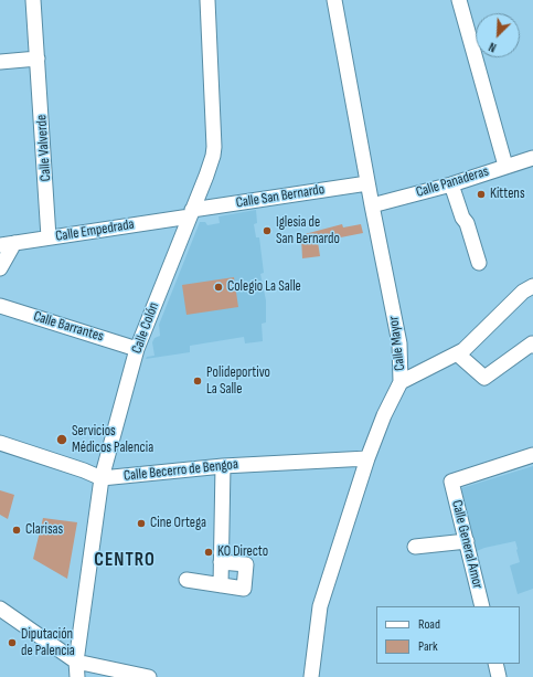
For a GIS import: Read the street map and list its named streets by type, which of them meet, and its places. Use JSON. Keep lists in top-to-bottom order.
{
  "streets": {
    "street": [
      "Calle Valverde",
      "Calle Panaderas",
      "Calle San Bernardo",
      "Calle Empedrada",
      "Calle Barrantes",
      "Calle Colón",
      "Calle Mayor",
      "Calle Becerro de Bengoa",
      "Calle General Amor"
    ]
  },
  "crossings": [
    ["Calle Valverde", "Calle Empedrada"],
    ["Calle Panaderas", "Calle Mayor"],
    ["Calle San Bernardo", "Calle Empedrada"],
    ["Calle San Bernardo", "Calle Colón"],
    ["Calle San Bernardo", "Calle Mayor"],
    ["Calle Empedrada", "Calle Colón"],
    ["Calle Barrantes", "Calle Colón"],
    ["Calle Colón", "Calle Becerro de Bengoa"],
    ["Calle Mayor", "Calle Becerro de Bengoa"]
  ],
  "districts": ["CENTRO"],
  "places": [
    "Kittens",
    "Iglesia de San Bernardo",
    "Colegio La Salle",
    "Polideportivo La Salle",
    "Servicios Médicos Palencia",
    "Cine Ortega",
    "Clarisas",
    "KO Directo",
    "Diputación de Palencia"
  ],
  "legend": ["Road", "Park"],
  "north": "bottom left"
}
